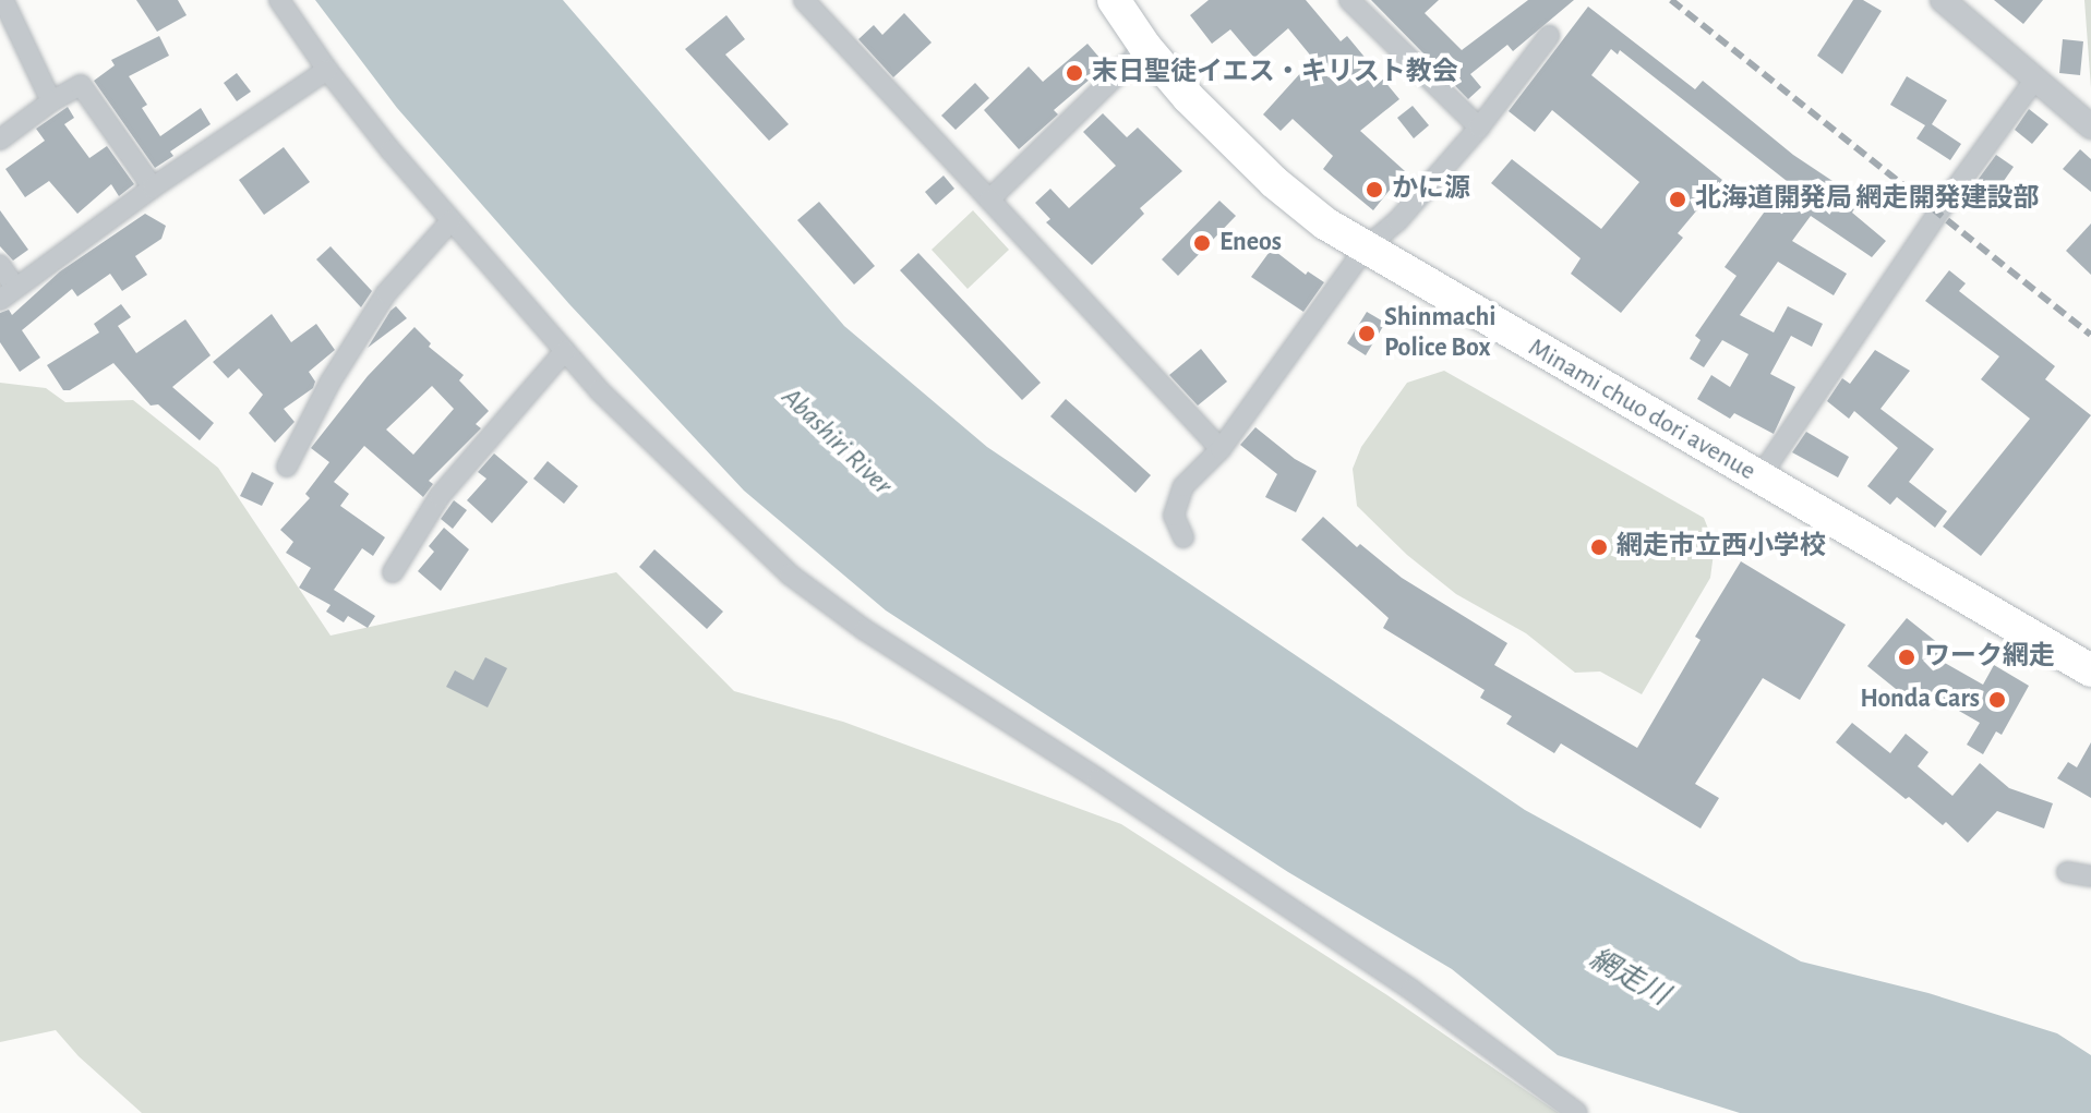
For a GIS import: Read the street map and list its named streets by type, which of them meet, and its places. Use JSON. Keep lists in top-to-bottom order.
{
  "streets": {
    "highway": ["Minami chuo dori avenue"]
  },
  "water": ["Abashiri River", "網走川"],
  "places": [
    "末日聖徒イエス・キリスト教会",
    "かに源",
    "北海道開発局 網走開発建設部",
    "Eneos",
    "Shinmachi Police Box",
    "網走市立西小学校",
    "ワーク網走",
    "Honda Cars"
  ]
}
